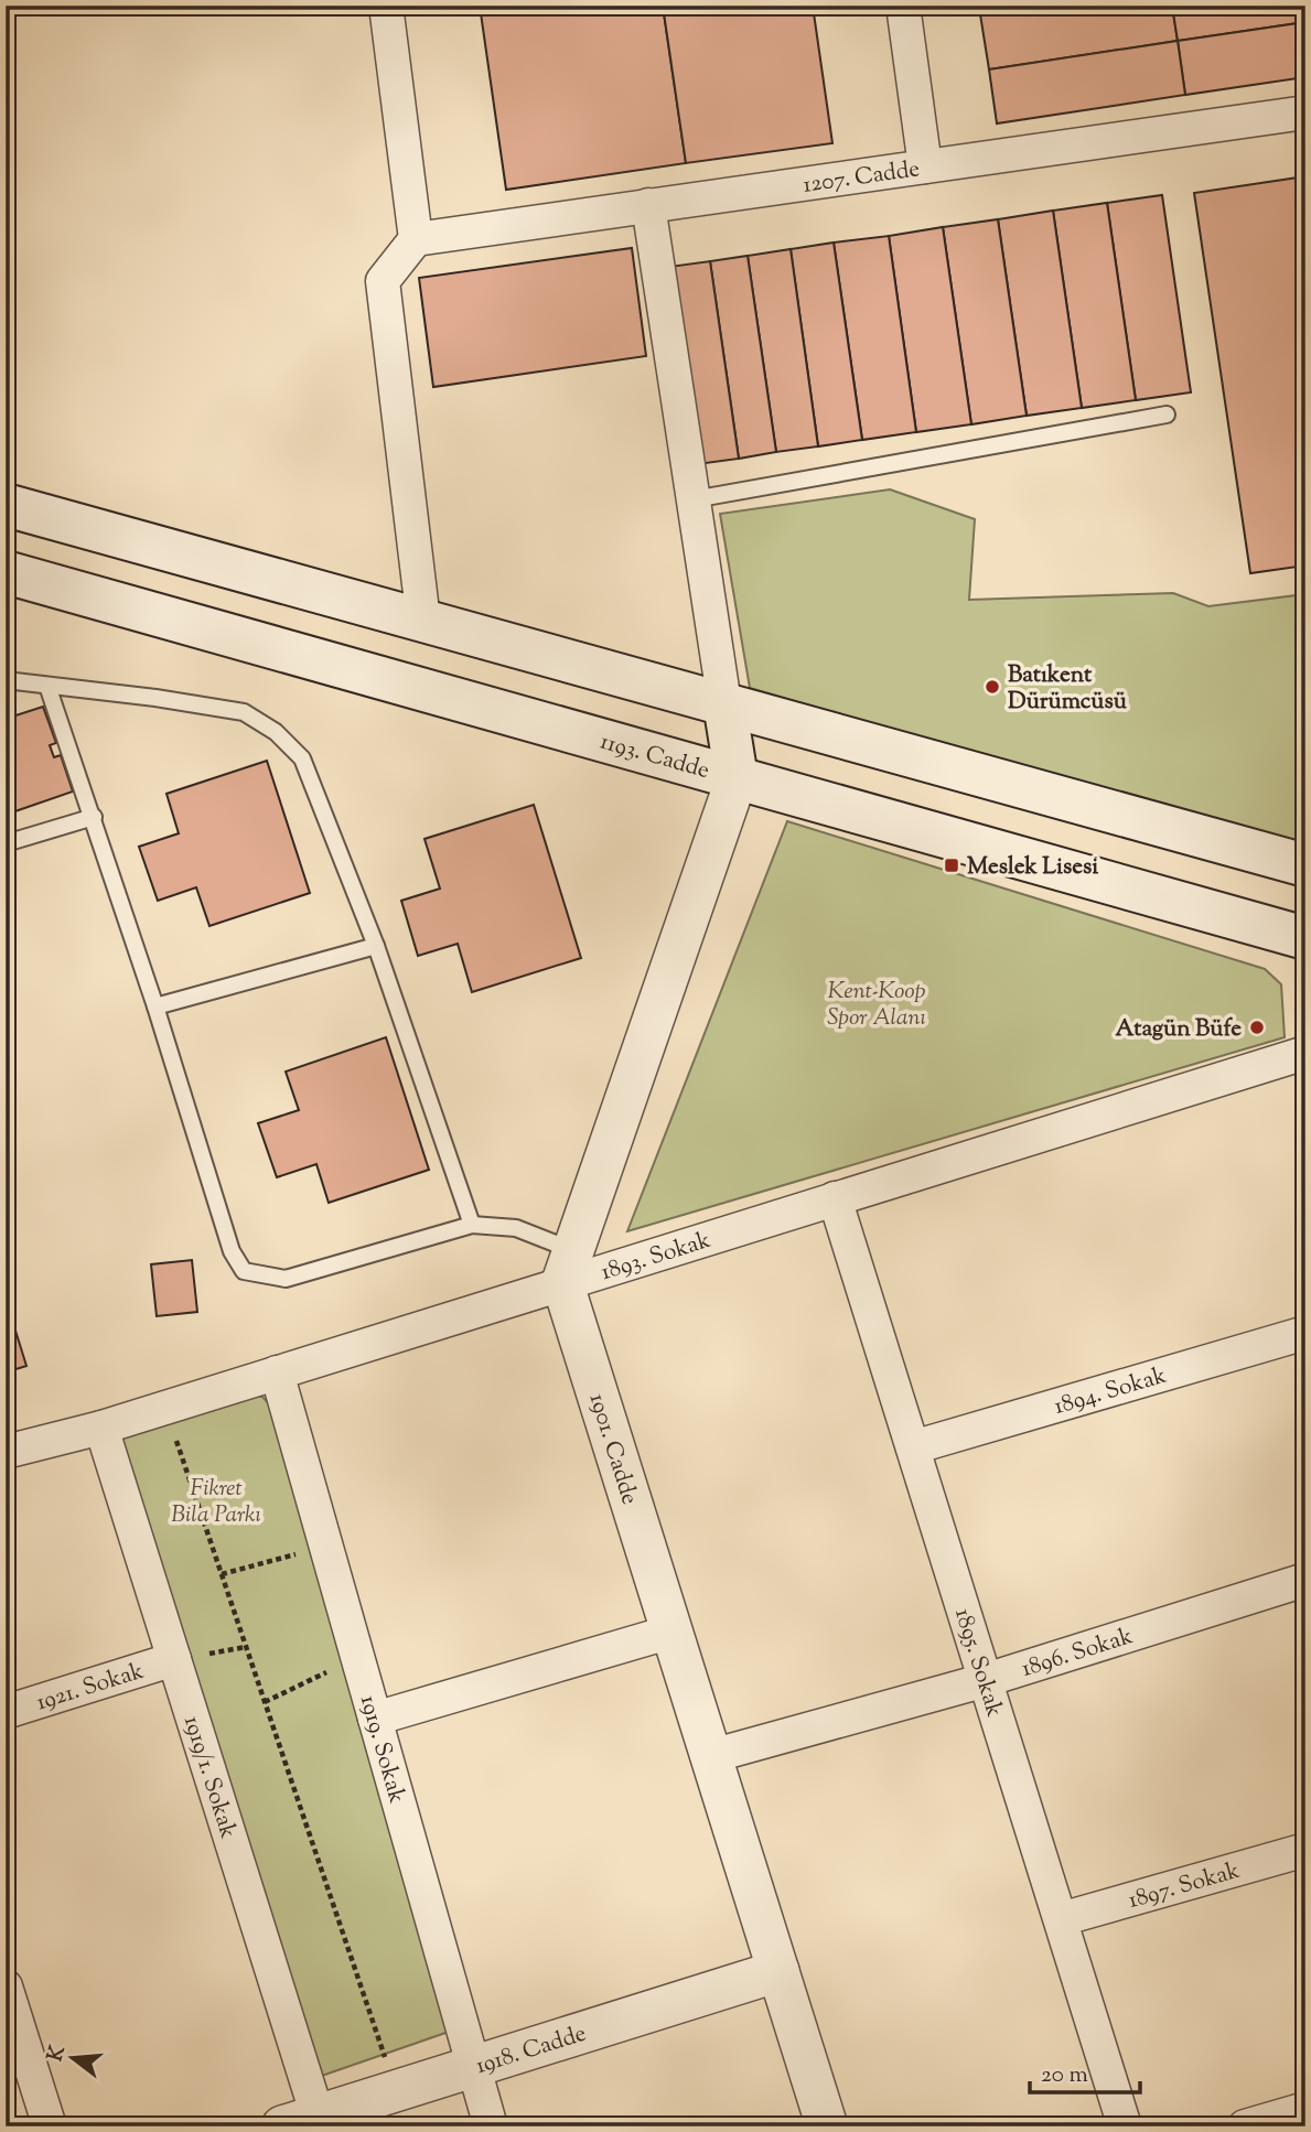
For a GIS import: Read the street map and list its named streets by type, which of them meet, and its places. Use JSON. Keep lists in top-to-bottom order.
{
  "streets": {
    "main road": ["1193. Cadde"],
    "street": [
      "1207. Cadde",
      "1893. Sokak",
      "1894. Sokak",
      "1901. Cadde",
      "1896. Sokak",
      "1895. Sokak",
      "1921. Sokak",
      "1919. Sokak",
      "1919/1. Sokak",
      "1897. Sokak",
      "1918. Cadde"
    ]
  },
  "crossings": [
    ["1893. Sokak", "1901. Cadde"],
    ["1893. Sokak", "1895. Sokak"],
    ["1893. Sokak", "1919. Sokak"],
    ["1893. Sokak", "1919/1. Sokak"],
    ["1894. Sokak", "1895. Sokak"],
    ["1901. Cadde", "1896. Sokak"],
    ["1901. Cadde", "1918. Cadde"],
    ["1896. Sokak", "1895. Sokak"],
    ["1895. Sokak", "1897. Sokak"],
    ["1921. Sokak", "1919/1. Sokak"],
    ["1919. Sokak", "1918. Cadde"],
    ["1919/1. Sokak", "1918. Cadde"]
  ],
  "parks": ["Kent-Koop Spor Alanı", "Fikret Bila Parkı"],
  "places": {
    "other": ["Batıkent Dürümcüsü", "Atagün Büfe"],
    "transit": ["Meslek Lisesi"]
  },
  "scale_bar": "20 m",
  "north": "left"
}
